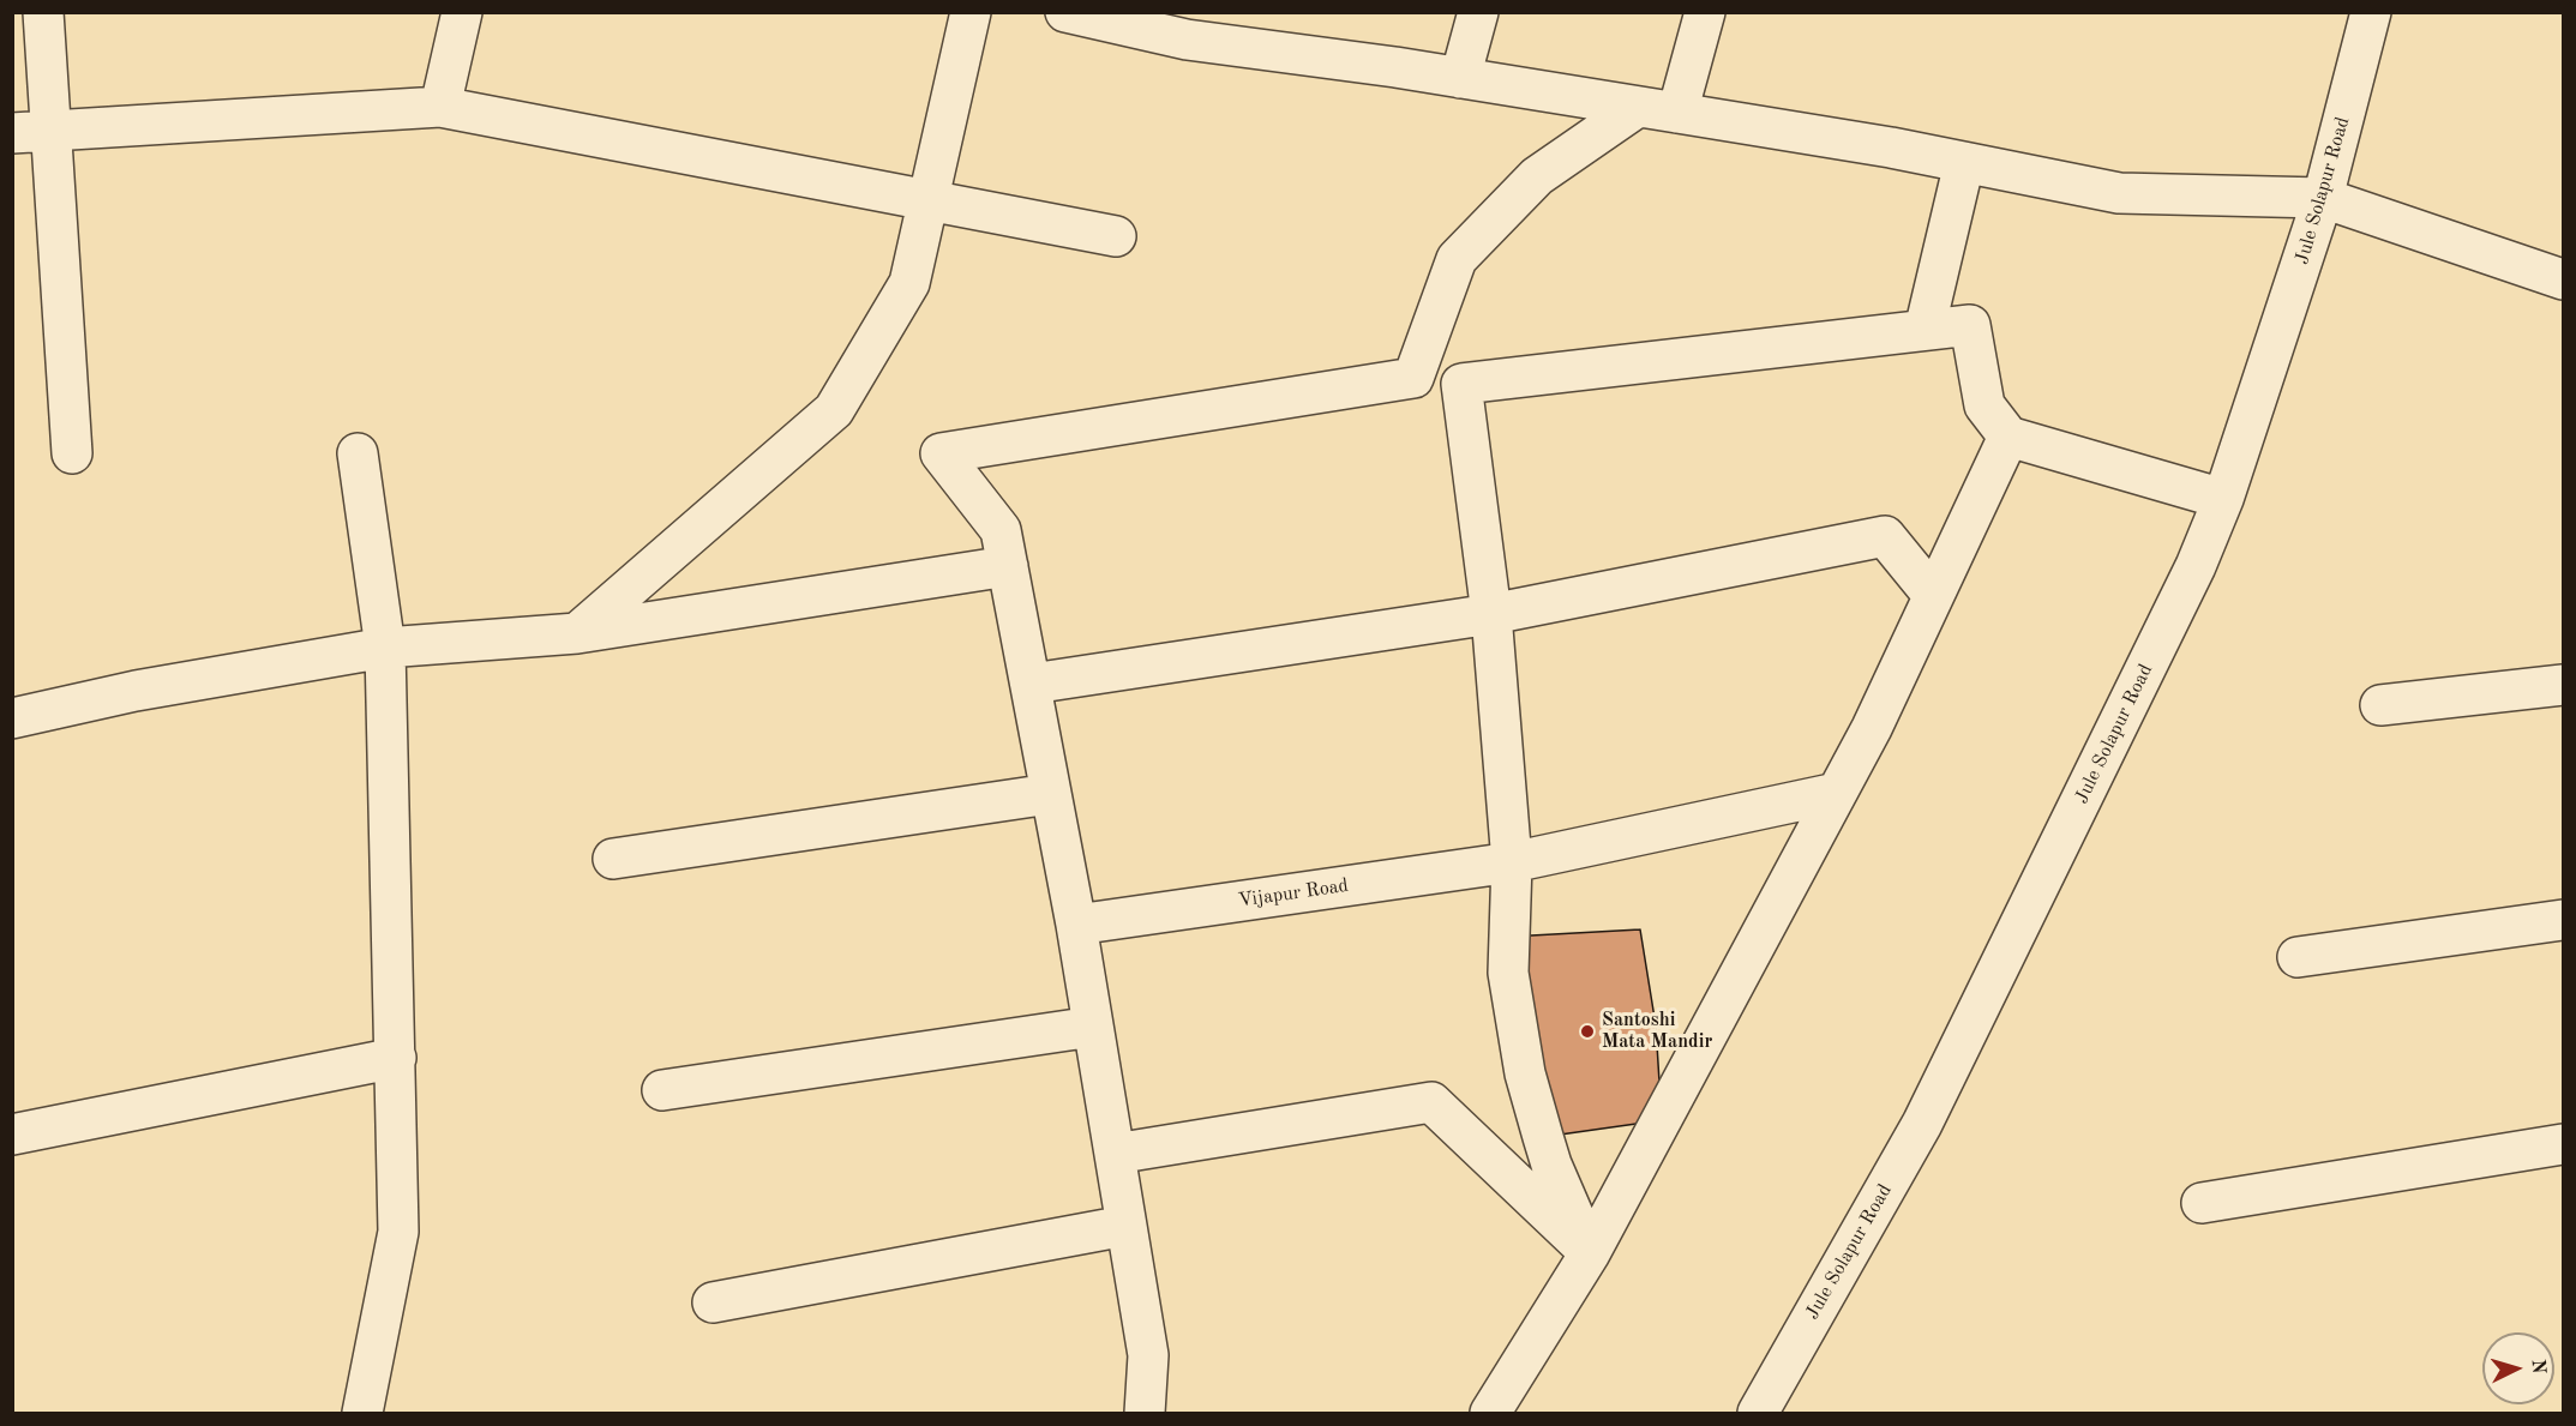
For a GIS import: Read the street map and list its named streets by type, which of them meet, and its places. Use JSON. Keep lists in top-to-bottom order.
{
  "streets": {
    "street": ["Jule Solapur Road", "Vijapur Road"]
  },
  "places": ["Santoshi Mata Mandir"],
  "north": "right"
}
